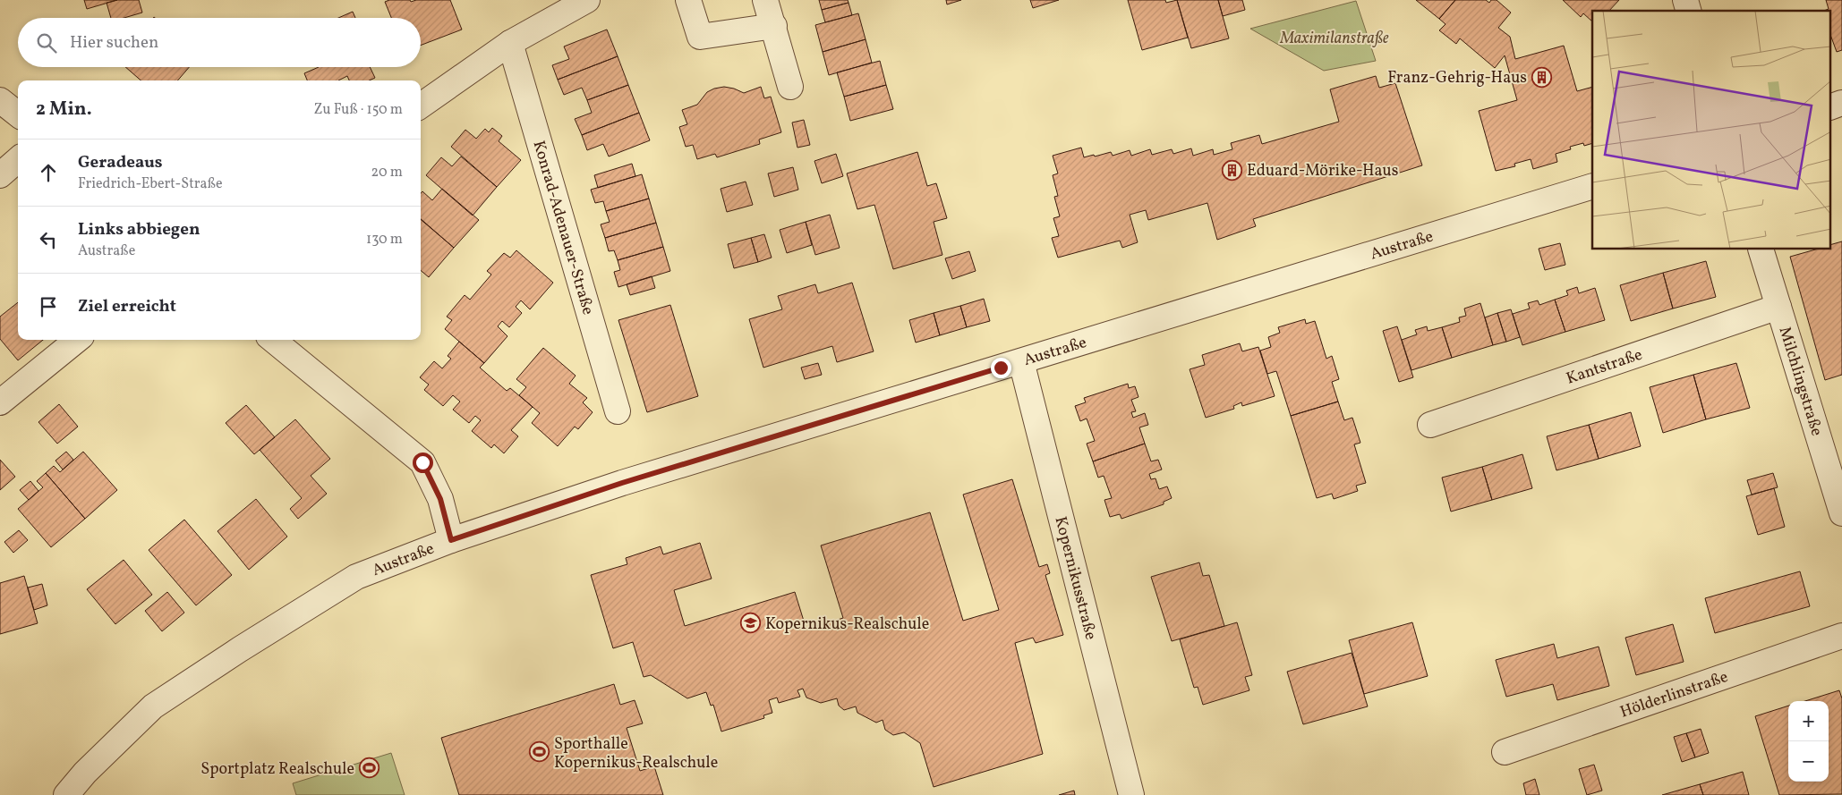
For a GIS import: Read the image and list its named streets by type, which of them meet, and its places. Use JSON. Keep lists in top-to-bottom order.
{
  "streets": {
    "street": [
      "Konrad-Adenauer-Straße",
      "Austraße",
      "Kantstraße",
      "Milchlingstraße",
      "Kopernikusstraße",
      "Hölderlinstraße"
    ]
  },
  "crossings": [
    ["Austraße", "Kopernikusstraße"],
    ["Kantstraße", "Milchlingstraße"]
  ],
  "parks": ["Maximilanstraße"],
  "places": {
    "building": ["Franz-Gehrig-Haus", "Eduard-Mörike-Haus"],
    "school or university": ["Kopernikus-Realschule"],
    "sports": ["Sporthalle Kopernikus-Realschule", "Sportplatz Realschule"]
  },
  "page": {
    "search": "Hier suchen",
    "heading": ["2 Min.", "Zu Fuß · 150 m"],
    "list": [
      ["Geradeaus", "Friedrich-Ebert-Straße", "20 m"],
      ["Links abbiegen", "Austraße", "130 m"],
      "Ziel erreicht"
    ],
    "map_buttons": ["+", "−"]
  }
}
